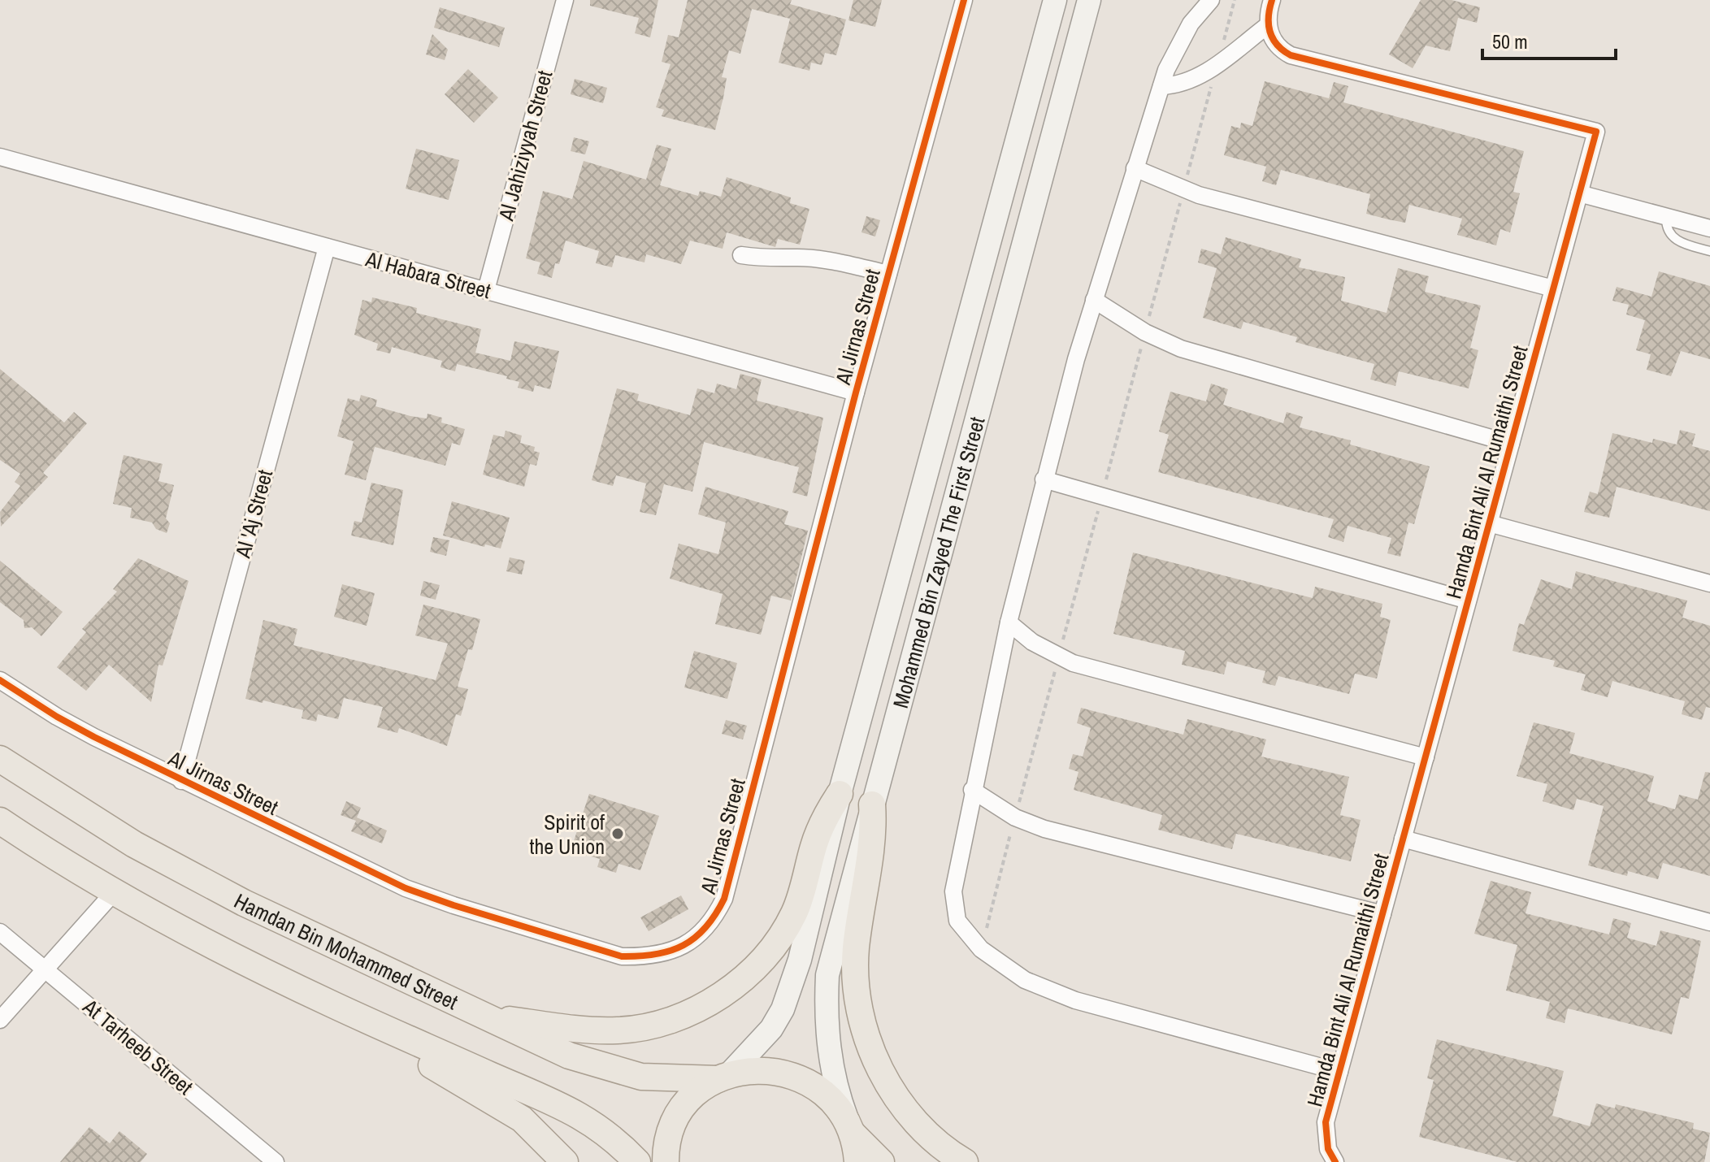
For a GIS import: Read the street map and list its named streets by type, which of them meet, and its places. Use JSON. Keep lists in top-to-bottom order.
{
  "streets": {
    "main road": ["Mohammed Bin Zayed The First Street", "Hamdan Bin Mohammed Street"],
    "street": [
      "Al Jahiziyyah Street",
      "Al Habara Street",
      "Al Jirnas Street",
      "Hamda Bint Ali Al Rumaithi Street",
      "Al 'Aj Street",
      "At Tarheeb Street"
    ]
  },
  "crossings": [
    ["Al Jahiziyyah Street", "Al Habara Street"],
    ["Al Habara Street", "Al Jirnas Street"],
    ["Al Habara Street", "Al 'Aj Street"],
    ["Al Jirnas Street", "Al 'Aj Street"],
    ["Mohammed Bin Zayed The First Street", "Hamdan Bin Mohammed Street"]
  ],
  "places": ["Spirit of the Union"],
  "scale_bar": "50 m"
}
